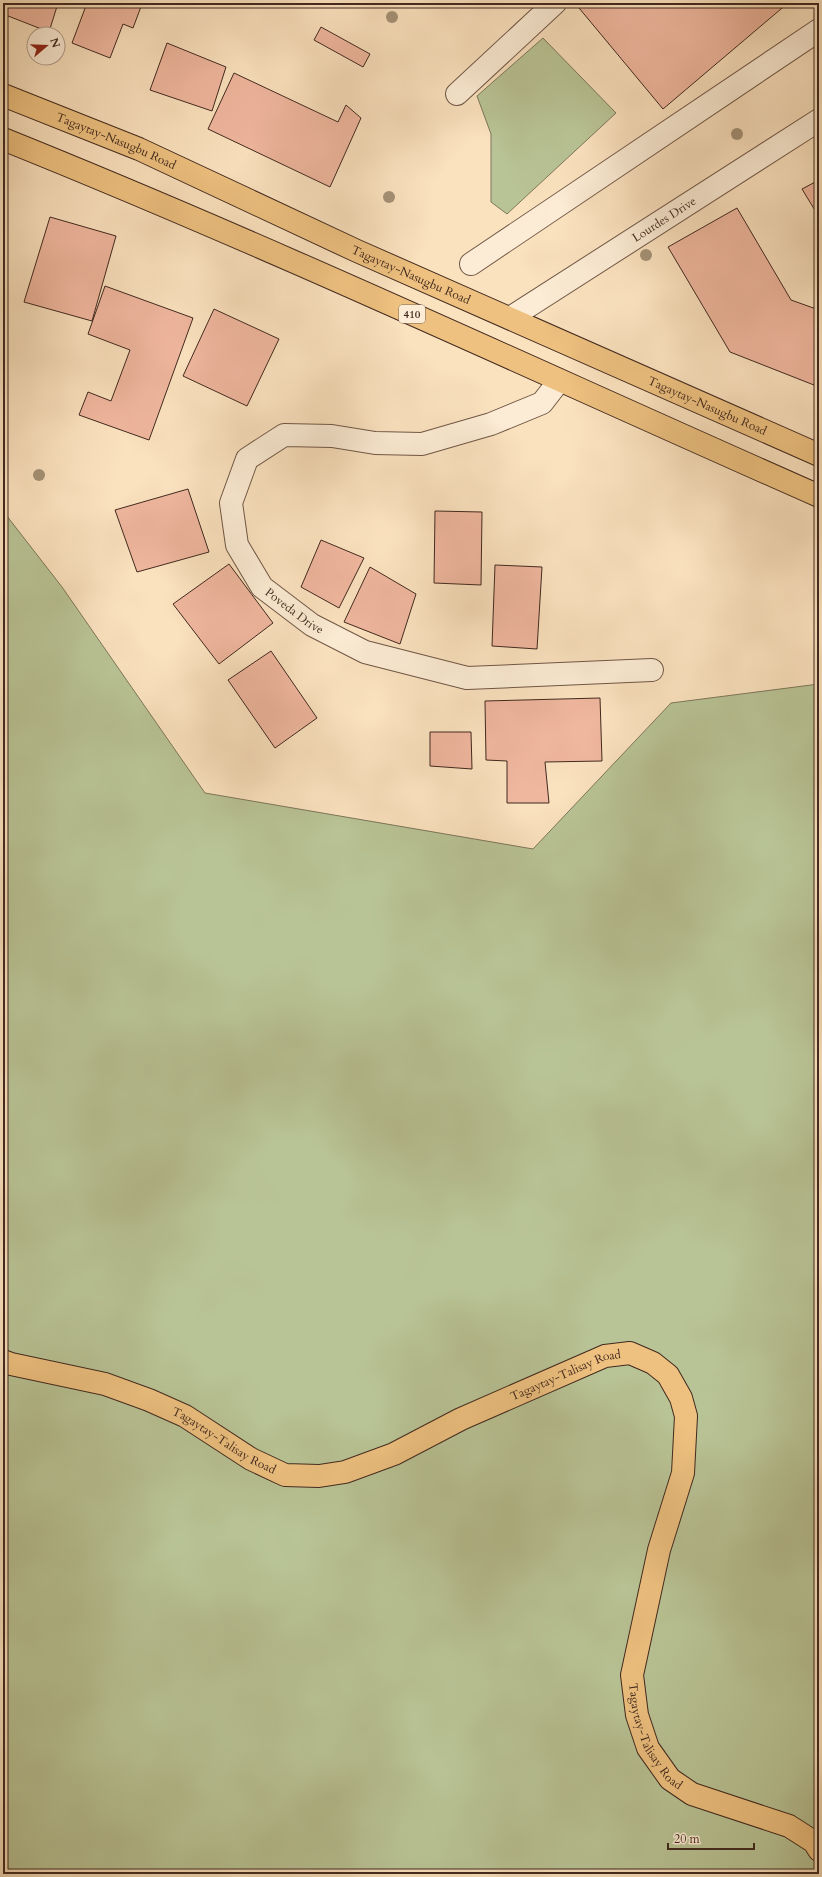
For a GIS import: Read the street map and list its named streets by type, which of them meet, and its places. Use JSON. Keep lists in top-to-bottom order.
{
  "streets": {
    "main road": ["Tagaytay-Nasugbu Road", "410", "Tagaytay-Talisay Road"],
    "street": ["Lourdes Drive", "Poveda Drive"]
  },
  "crossings": [
    ["Tagaytay-Nasugbu Road", "Lourdes Drive"],
    ["410", "Poveda Drive"]
  ],
  "scale_bar": "20 m",
  "north": "right"
}
